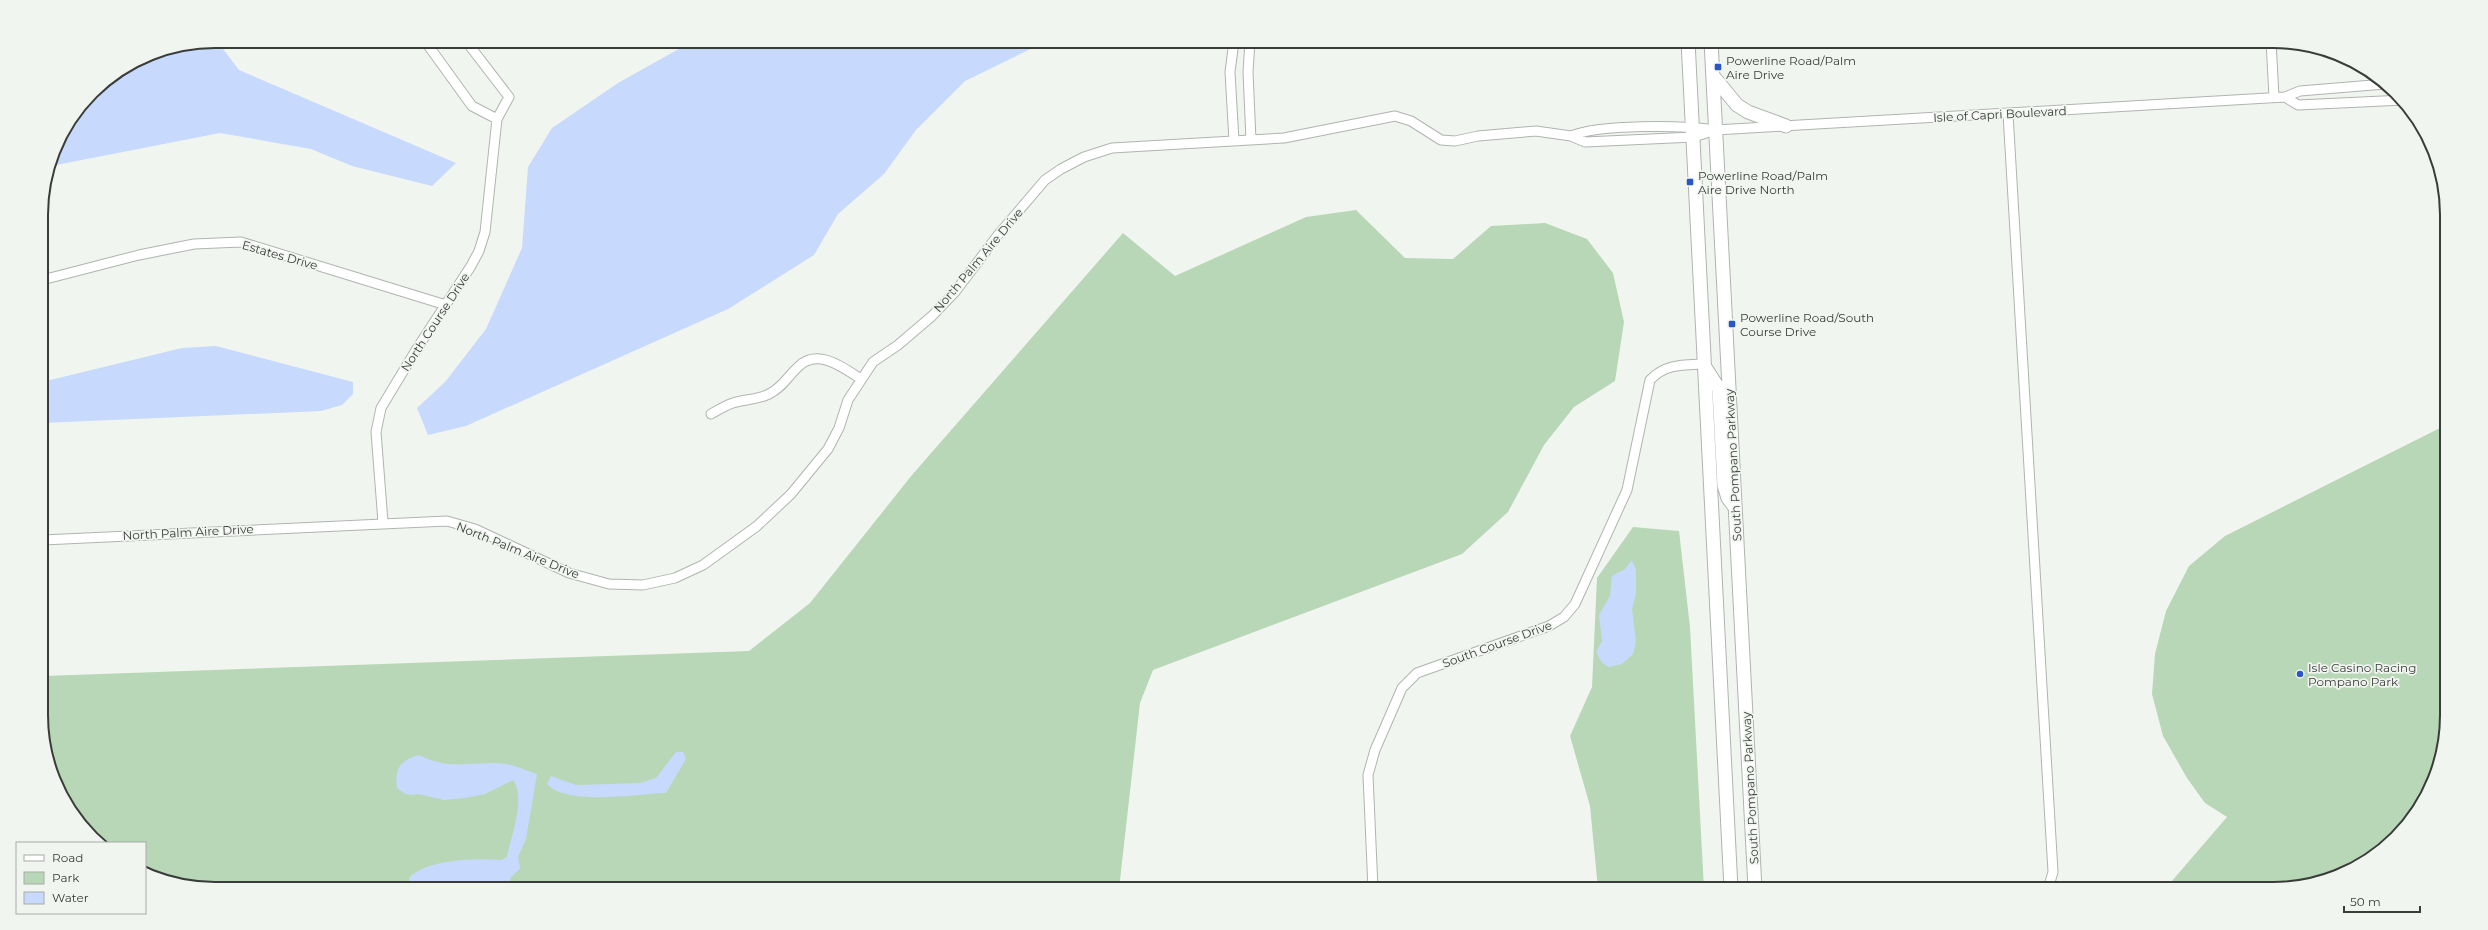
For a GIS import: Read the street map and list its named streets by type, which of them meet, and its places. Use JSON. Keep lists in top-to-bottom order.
{
  "streets": {
    "main road": ["South Pompano Parkway"],
    "street": [
      "Isle of Capri Boulevard",
      "Estates Drive",
      "North Palm Aire Drive",
      "North Course Drive",
      "South Course Drive"
    ]
  },
  "crossings": [
    ["Isle of Capri Boulevard", "North Palm Aire Drive"],
    ["Isle of Capri Boulevard", "South Pompano Parkway"],
    ["Estates Drive", "North Course Drive"],
    ["North Palm Aire Drive", "North Course Drive"],
    ["North Palm Aire Drive", "South Pompano Parkway"],
    ["South Pompano Parkway", "South Course Drive"]
  ],
  "places": {
    "transit": ["Powerline Road/Palm Aire Drive", "Powerline Road/Palm Aire Drive North", "Powerline Road/South Course Drive"],
    "other": ["Isle Casino Racing Pompano Park"]
  },
  "legend": ["Road", "Park", "Water"],
  "scale_bar": "50 m"
}
